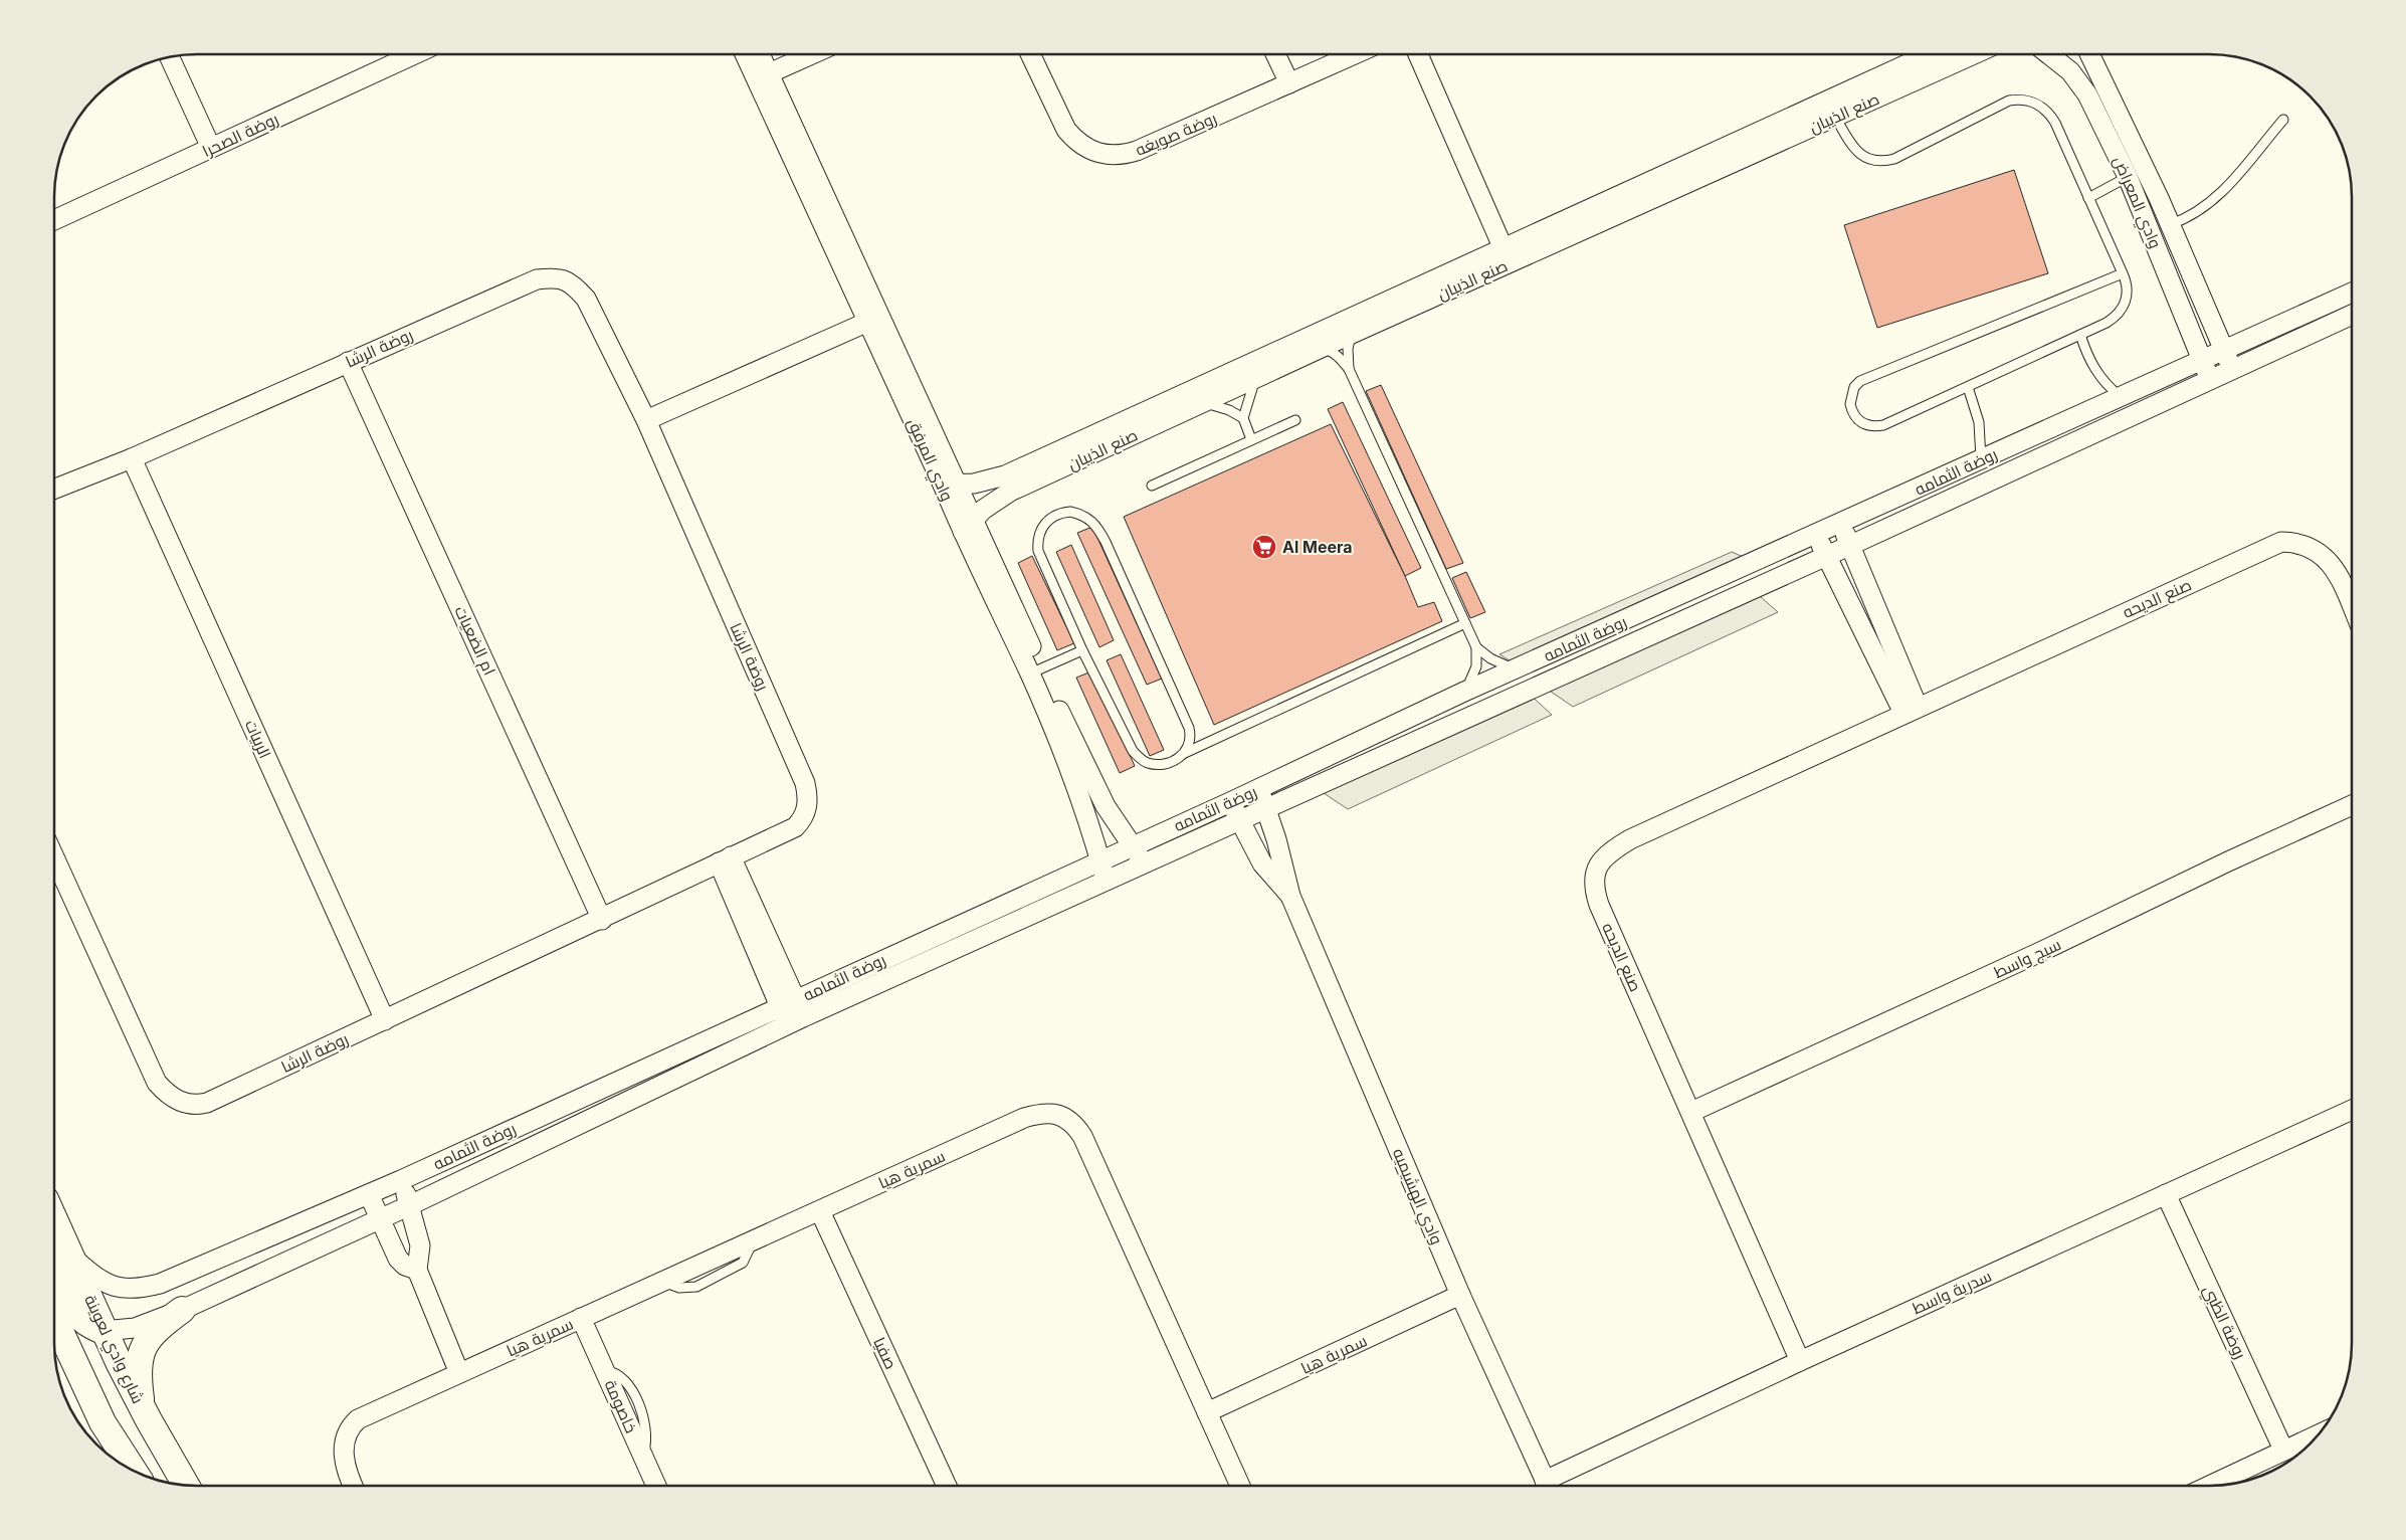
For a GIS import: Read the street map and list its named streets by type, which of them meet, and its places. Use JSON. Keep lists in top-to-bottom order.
{
  "streets": {
    "main road": ["شارع وادي لعوينة"],
    "street": [
      "صنع الذيبان",
      "روضة صويغه",
      "روضة الصحرا",
      "وادي المعراض",
      "روضة الرشا",
      "وادي المرفق",
      "روضة الثمامه",
      "صنع الديحه",
      "ام الضعيات",
      "الربيات",
      "سيج واسط",
      "سمرية هيا",
      "وادي الهشيميه",
      "سدرية واسط",
      "روضة الظبي",
      "صفيا",
      "خاصومة"
    ]
  },
  "crossings": [
    ["صنع الذيبان", "وادي المرفق"],
    ["وادي المعراض", "روضة الثمامه"],
    ["روضة الرشا", "ام الضعيات"],
    ["روضة الرشا", "الربيات"],
    ["وادي المرفق", "روضة الثمامه"],
    ["روضة الثمامه", "وادي الهشيميه"],
    ["روضة الثمامه", "شارع وادي لعوينة"],
    ["صنع الديحه", "سيج واسط"],
    ["صنع الديحه", "سدرية واسط"],
    ["سمرية هيا", "وادي الهشيميه"],
    ["سمرية هيا", "صفيا"],
    ["سمرية هيا", "خاصومة"],
    ["سدرية واسط", "روضة الظبي"]
  ],
  "places": {
    "supermarket": ["Al Meera"]
  }
}
